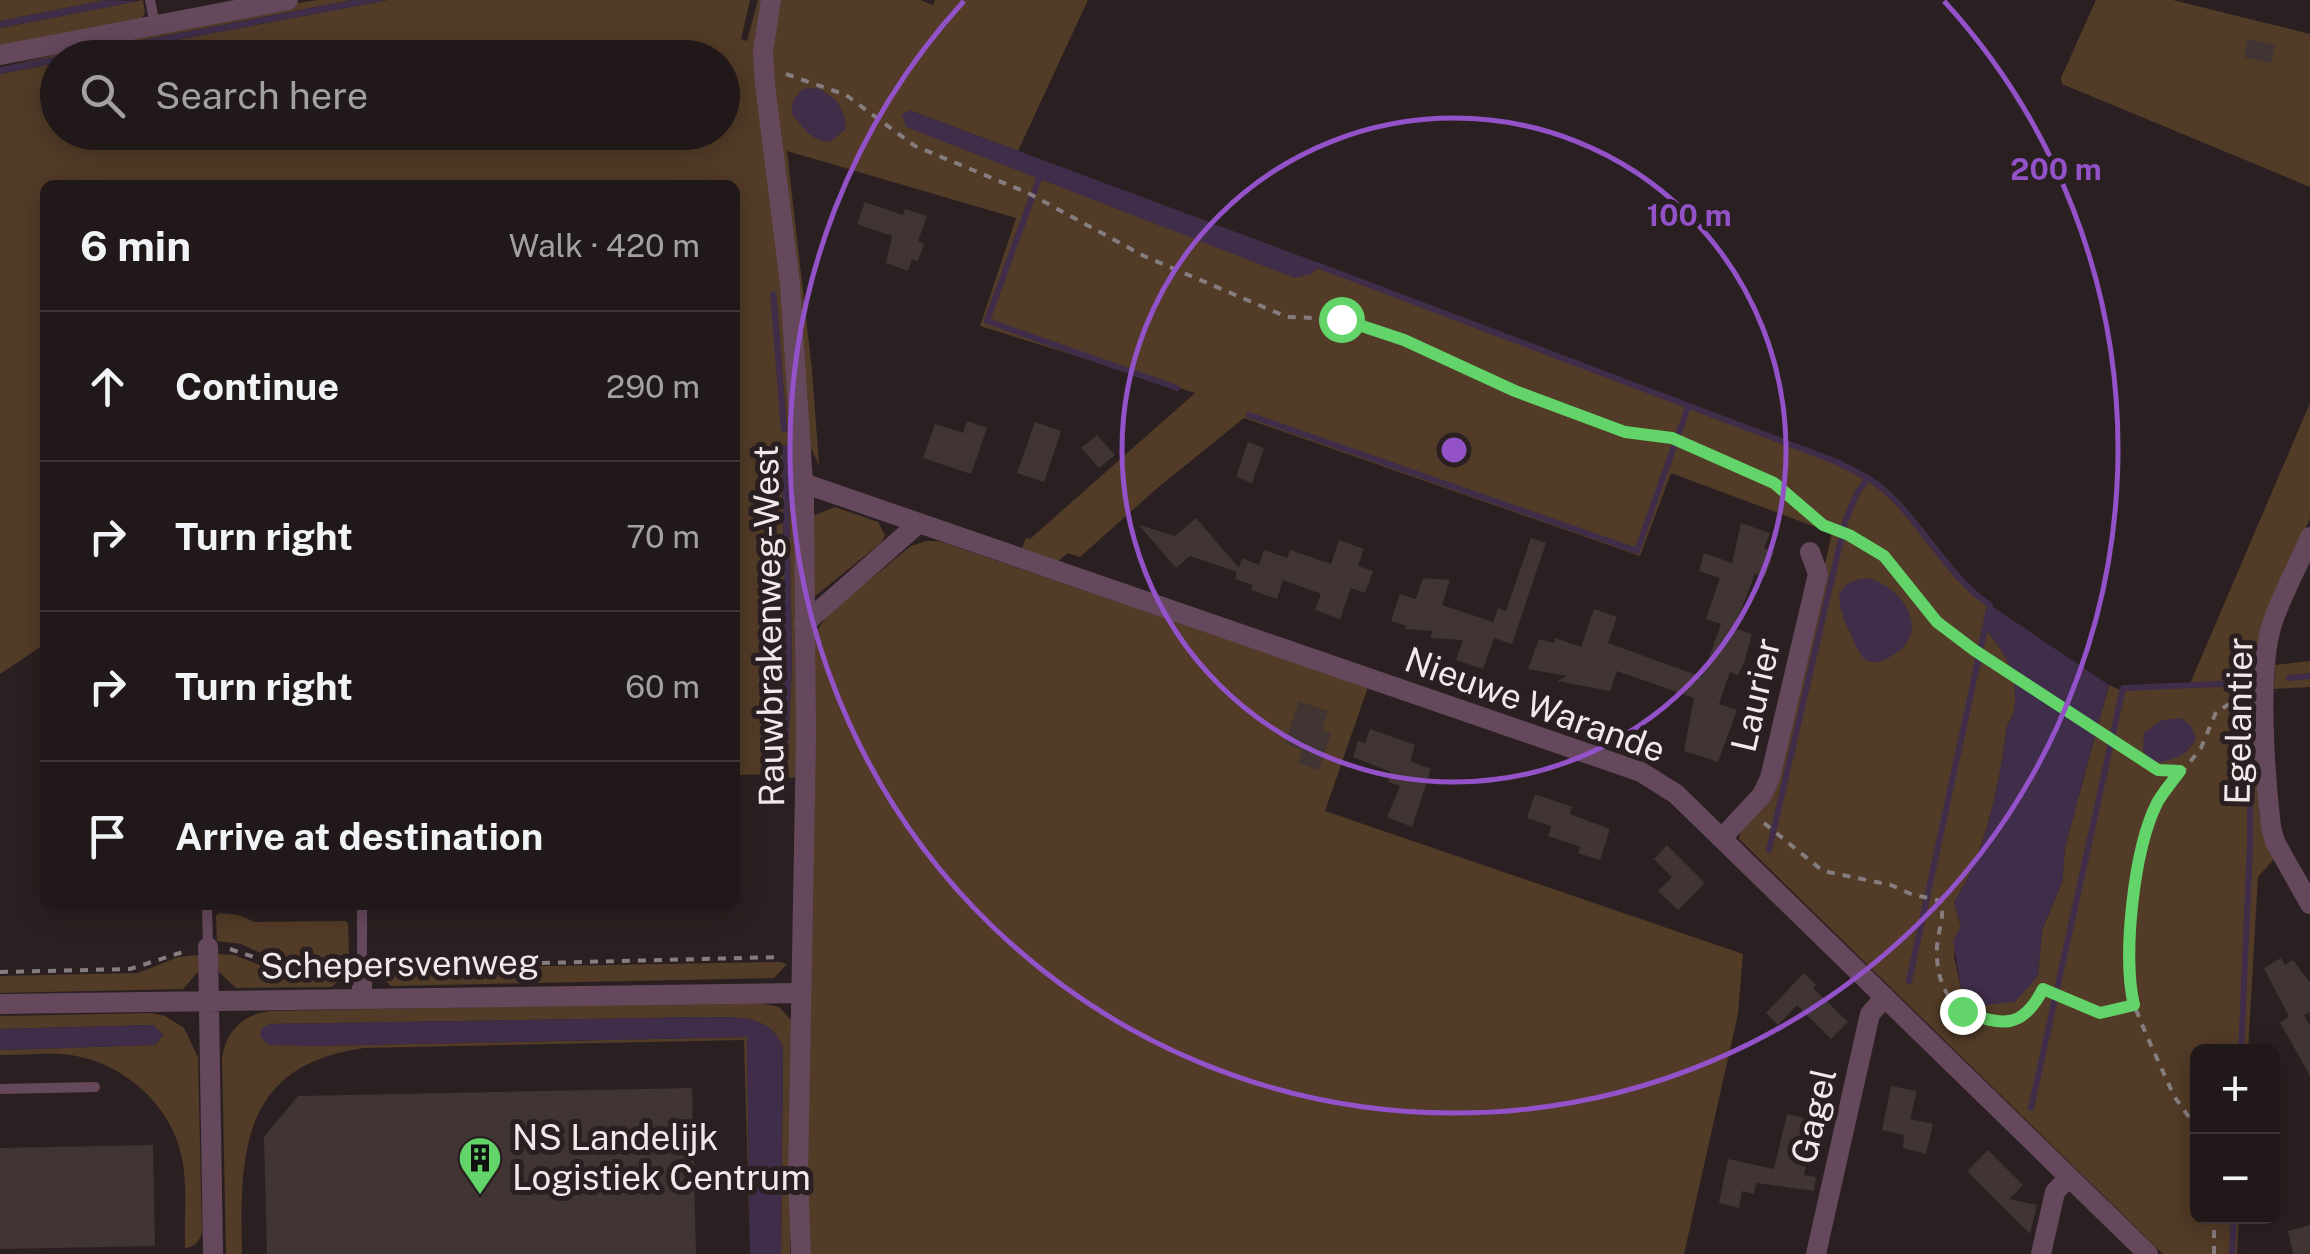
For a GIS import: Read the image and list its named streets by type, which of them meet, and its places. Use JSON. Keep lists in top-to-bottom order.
{
  "streets": {
    "street": [
      "Rauwbrakenweg-West",
      "Laurier",
      "Nieuwe Warande",
      "Egelantier",
      "Schepersvenweg",
      "Gagel"
    ]
  },
  "crossings": [
    ["Rauwbrakenweg-West", "Nieuwe Warande"],
    ["Rauwbrakenweg-West", "Schepersvenweg"],
    ["Laurier", "Nieuwe Warande"],
    ["Nieuwe Warande", "Gagel"]
  ],
  "places": {
    "building": ["NS Landelijk Logistiek Centrum"]
  },
  "page": {
    "search": "Search here",
    "heading": ["6 min", "Walk · 420 m"],
    "list": [
      ["Continue", "290 m"],
      ["Turn right", "70 m"],
      ["Turn right", "60 m"],
      "Arrive at destination"
    ],
    "map_buttons": ["+", "−"]
  },
  "rings": ["200 m", "100 m"]
}
